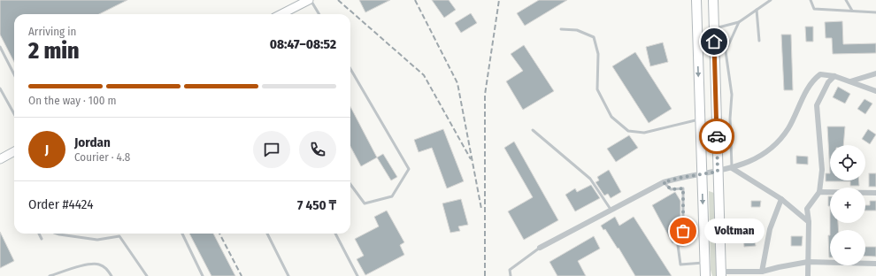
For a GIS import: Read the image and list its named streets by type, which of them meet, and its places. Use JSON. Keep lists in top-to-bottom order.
{
  "places": ["Voltman"],
  "page": {
    "heading": ["2 min", "Arriving in", "08:47–08:52"],
    "panel": [
      "Jordan",
      "Courier · 4.8",
      "Order #4424",
      "7 450 ₸"
    ],
    "bar": "On the way · 100 m",
    "round": "J",
    "map_buttons": ["+", "−"],
    "bubble": "Voltman"
  }
}
